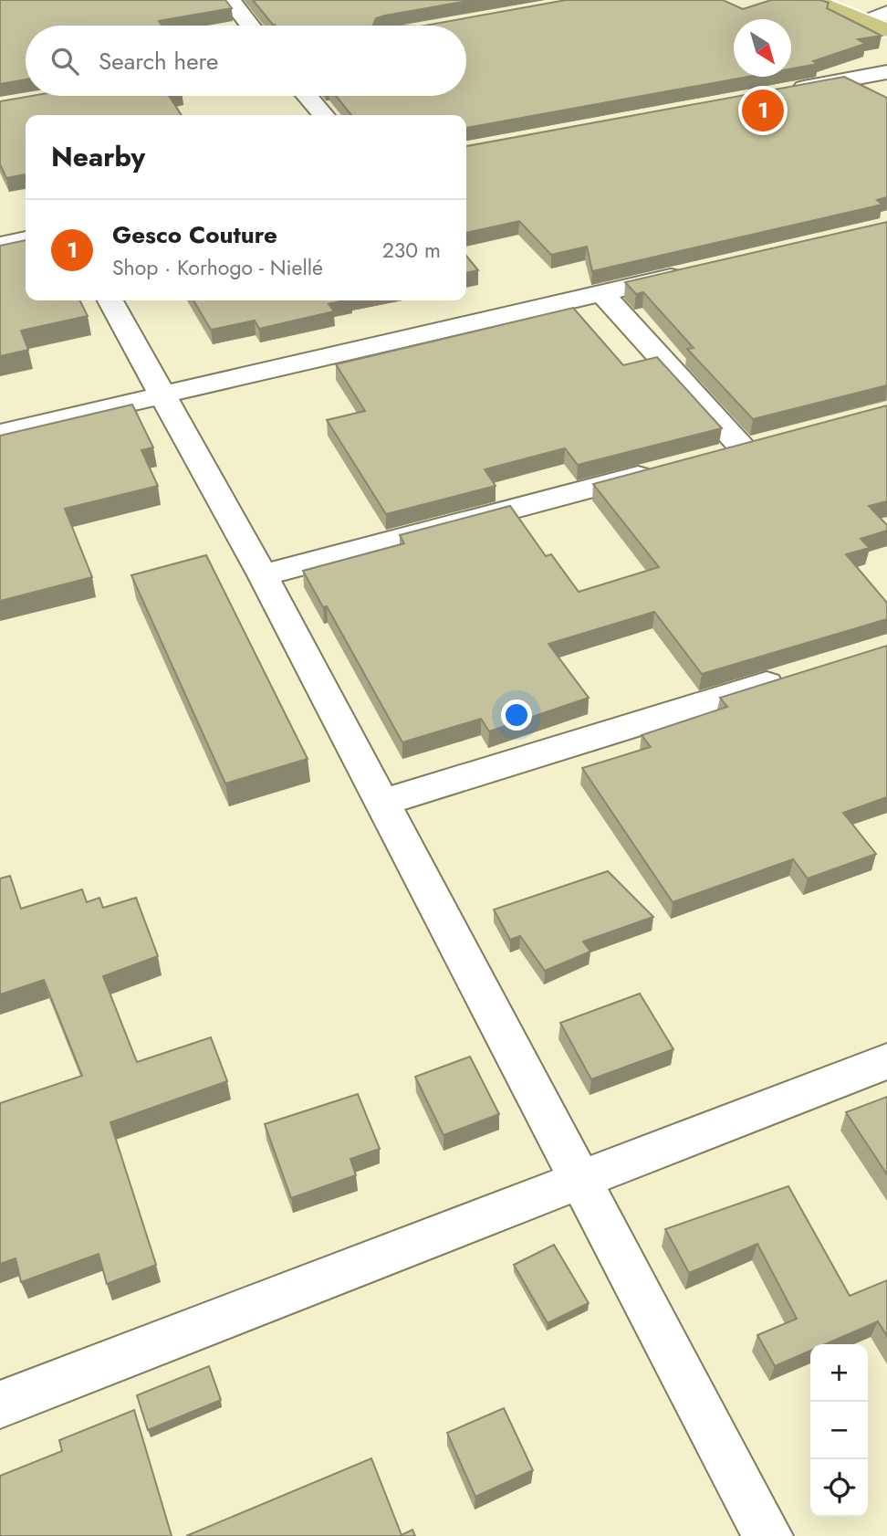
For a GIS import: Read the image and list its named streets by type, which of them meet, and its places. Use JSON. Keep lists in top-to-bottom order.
{
  "north": "bottom right",
  "page": {
    "search": "Search here",
    "pins": "1",
    "heading": "Nearby",
    "list": [
      {
        "mark": "1",
        "name": "Gesco Couture",
        "note": "Shop · Korhogo - Niellé",
        "value": "230 m"
      }
    ],
    "map_buttons": ["+", "−"]
  }
}
